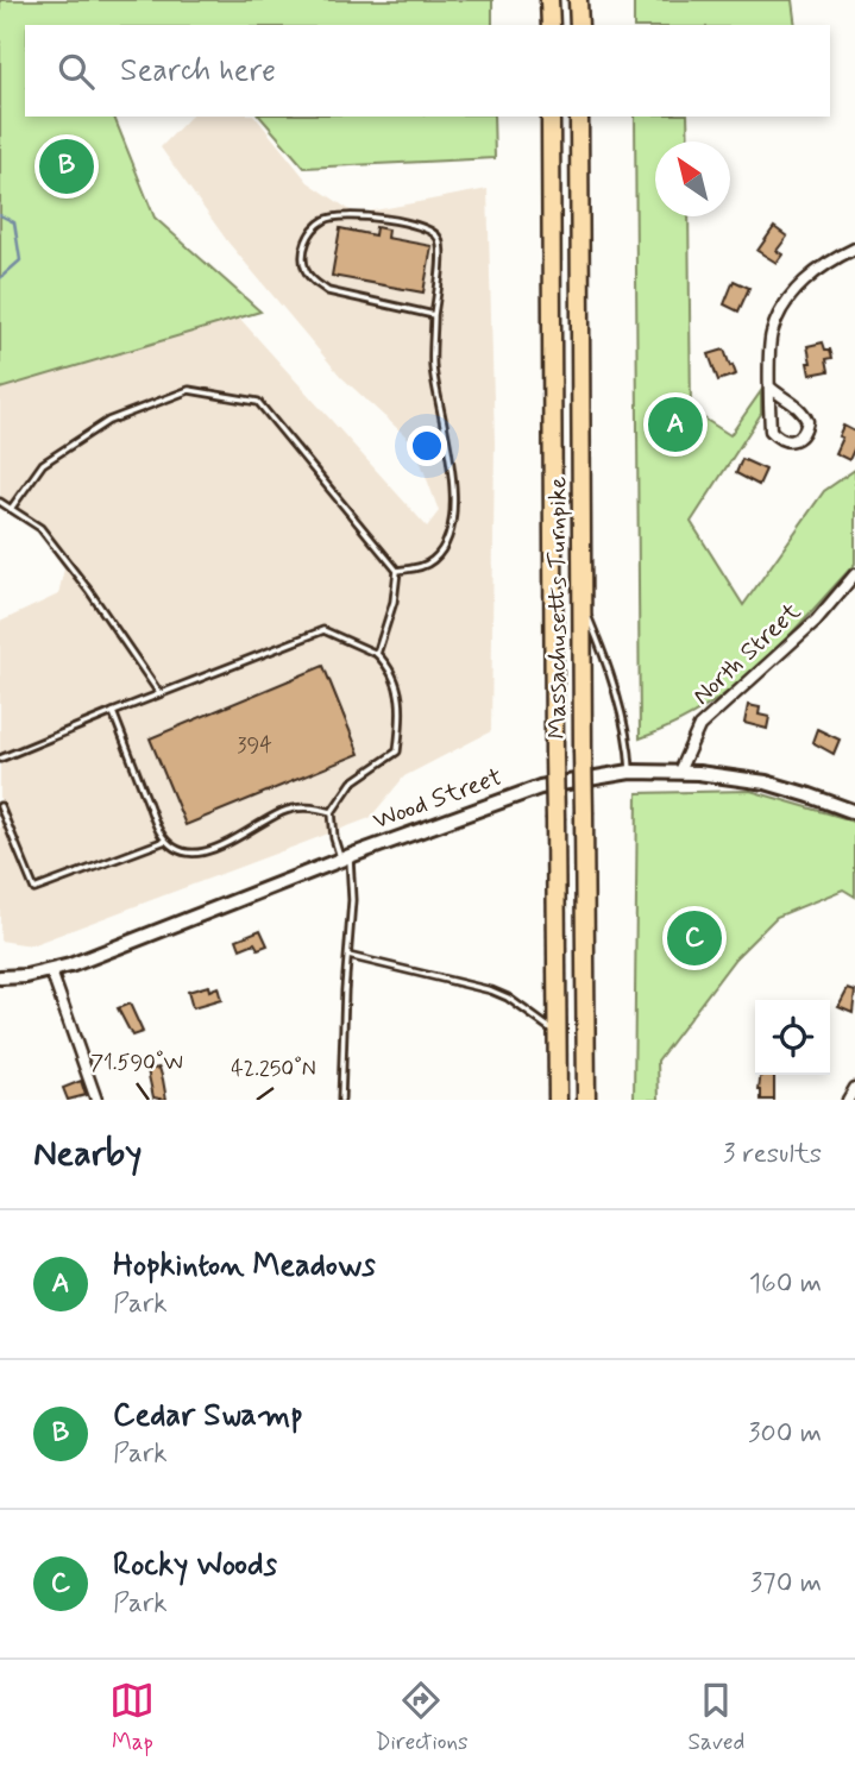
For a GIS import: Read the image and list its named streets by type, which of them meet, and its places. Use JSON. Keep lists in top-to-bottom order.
{
  "streets": {
    "highway": ["Massachusetts Turnpike"],
    "main road": ["Wood Street"],
    "street": ["North Street"]
  },
  "crossings": [
    ["North Street", "Wood Street"]
  ],
  "house_numbers": ["394"],
  "north": "top left",
  "page": {
    "search": "Search here",
    "pins": ["B", "A", "C"],
    "heading": ["Nearby", "3 results"],
    "list": [
      {
        "mark": "A",
        "name": "Hopkinton Meadows",
        "note": "Park",
        "value": "160 m"
      },
      {
        "mark": "B",
        "name": "Cedar Swamp",
        "note": "Park",
        "value": "300 m"
      },
      {
        "mark": "C",
        "name": "Rocky Woods",
        "note": "Park",
        "value": "370 m"
      }
    ],
    "nav": ["Map", "Directions", "Saved"]
  },
  "coordinates": ["71.590°W", "42.250°N"]
}
